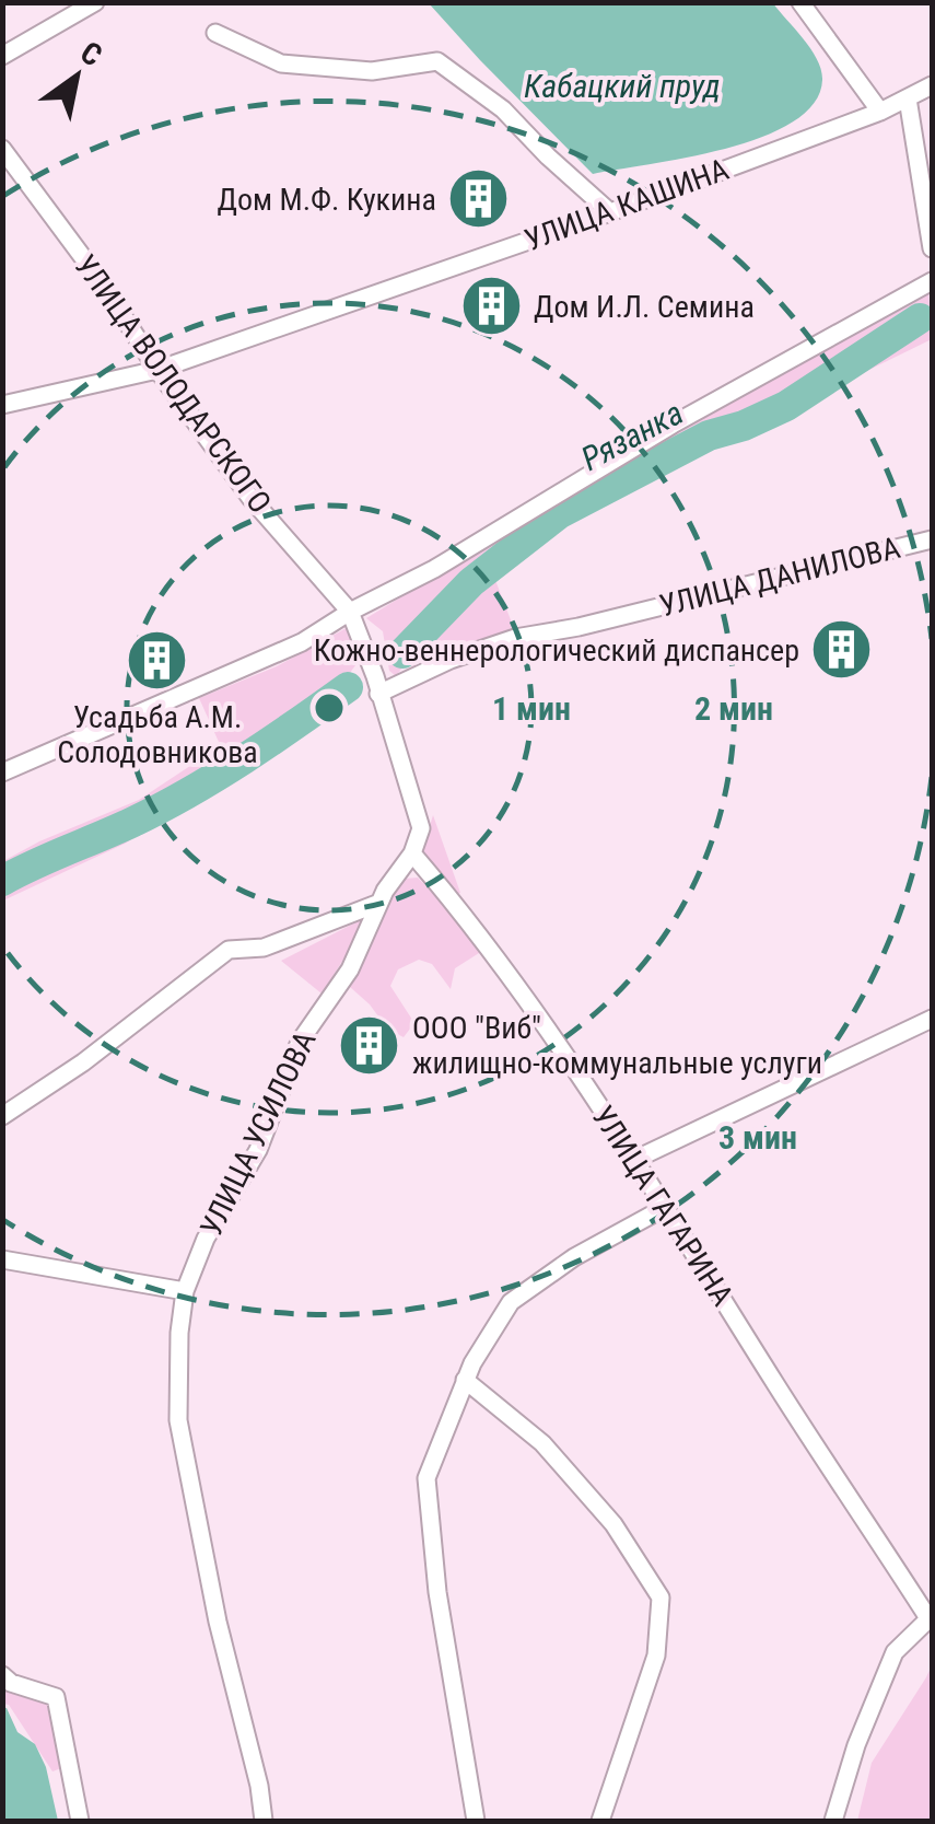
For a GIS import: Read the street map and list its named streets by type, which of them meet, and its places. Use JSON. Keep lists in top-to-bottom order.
{
  "streets": {
    "street": [
      "УЛИЦА КАШИНА",
      "УЛИЦА ВОЛОДАРСКОГО",
      "УЛИЦА ДАНИЛОВА",
      "УЛИЦА УСИЛОВА",
      "УЛИЦА ГАГАРИНА"
    ]
  },
  "crossings": [
    ["УЛИЦА КАШИНА", "УЛИЦА ВОЛОДАРСКОГО"],
    ["УЛИЦА УСИЛОВА", "УЛИЦА ГАГАРИНА"]
  ],
  "water": ["Кабацкий пруд", "Рязанка"],
  "places": {
    "building": [
      "Дом М.Ф. Кукина",
      "Дом И.Л. Семина",
      "Кожно-веннерологический диспансер",
      "Усадьба А.М. Солодовникова",
      "ООО \"Виб\" жилищно-коммунальные услуги"
    ]
  },
  "north": "top right",
  "rings": ["1 мин", "2 мин", "3 мин"]
}
